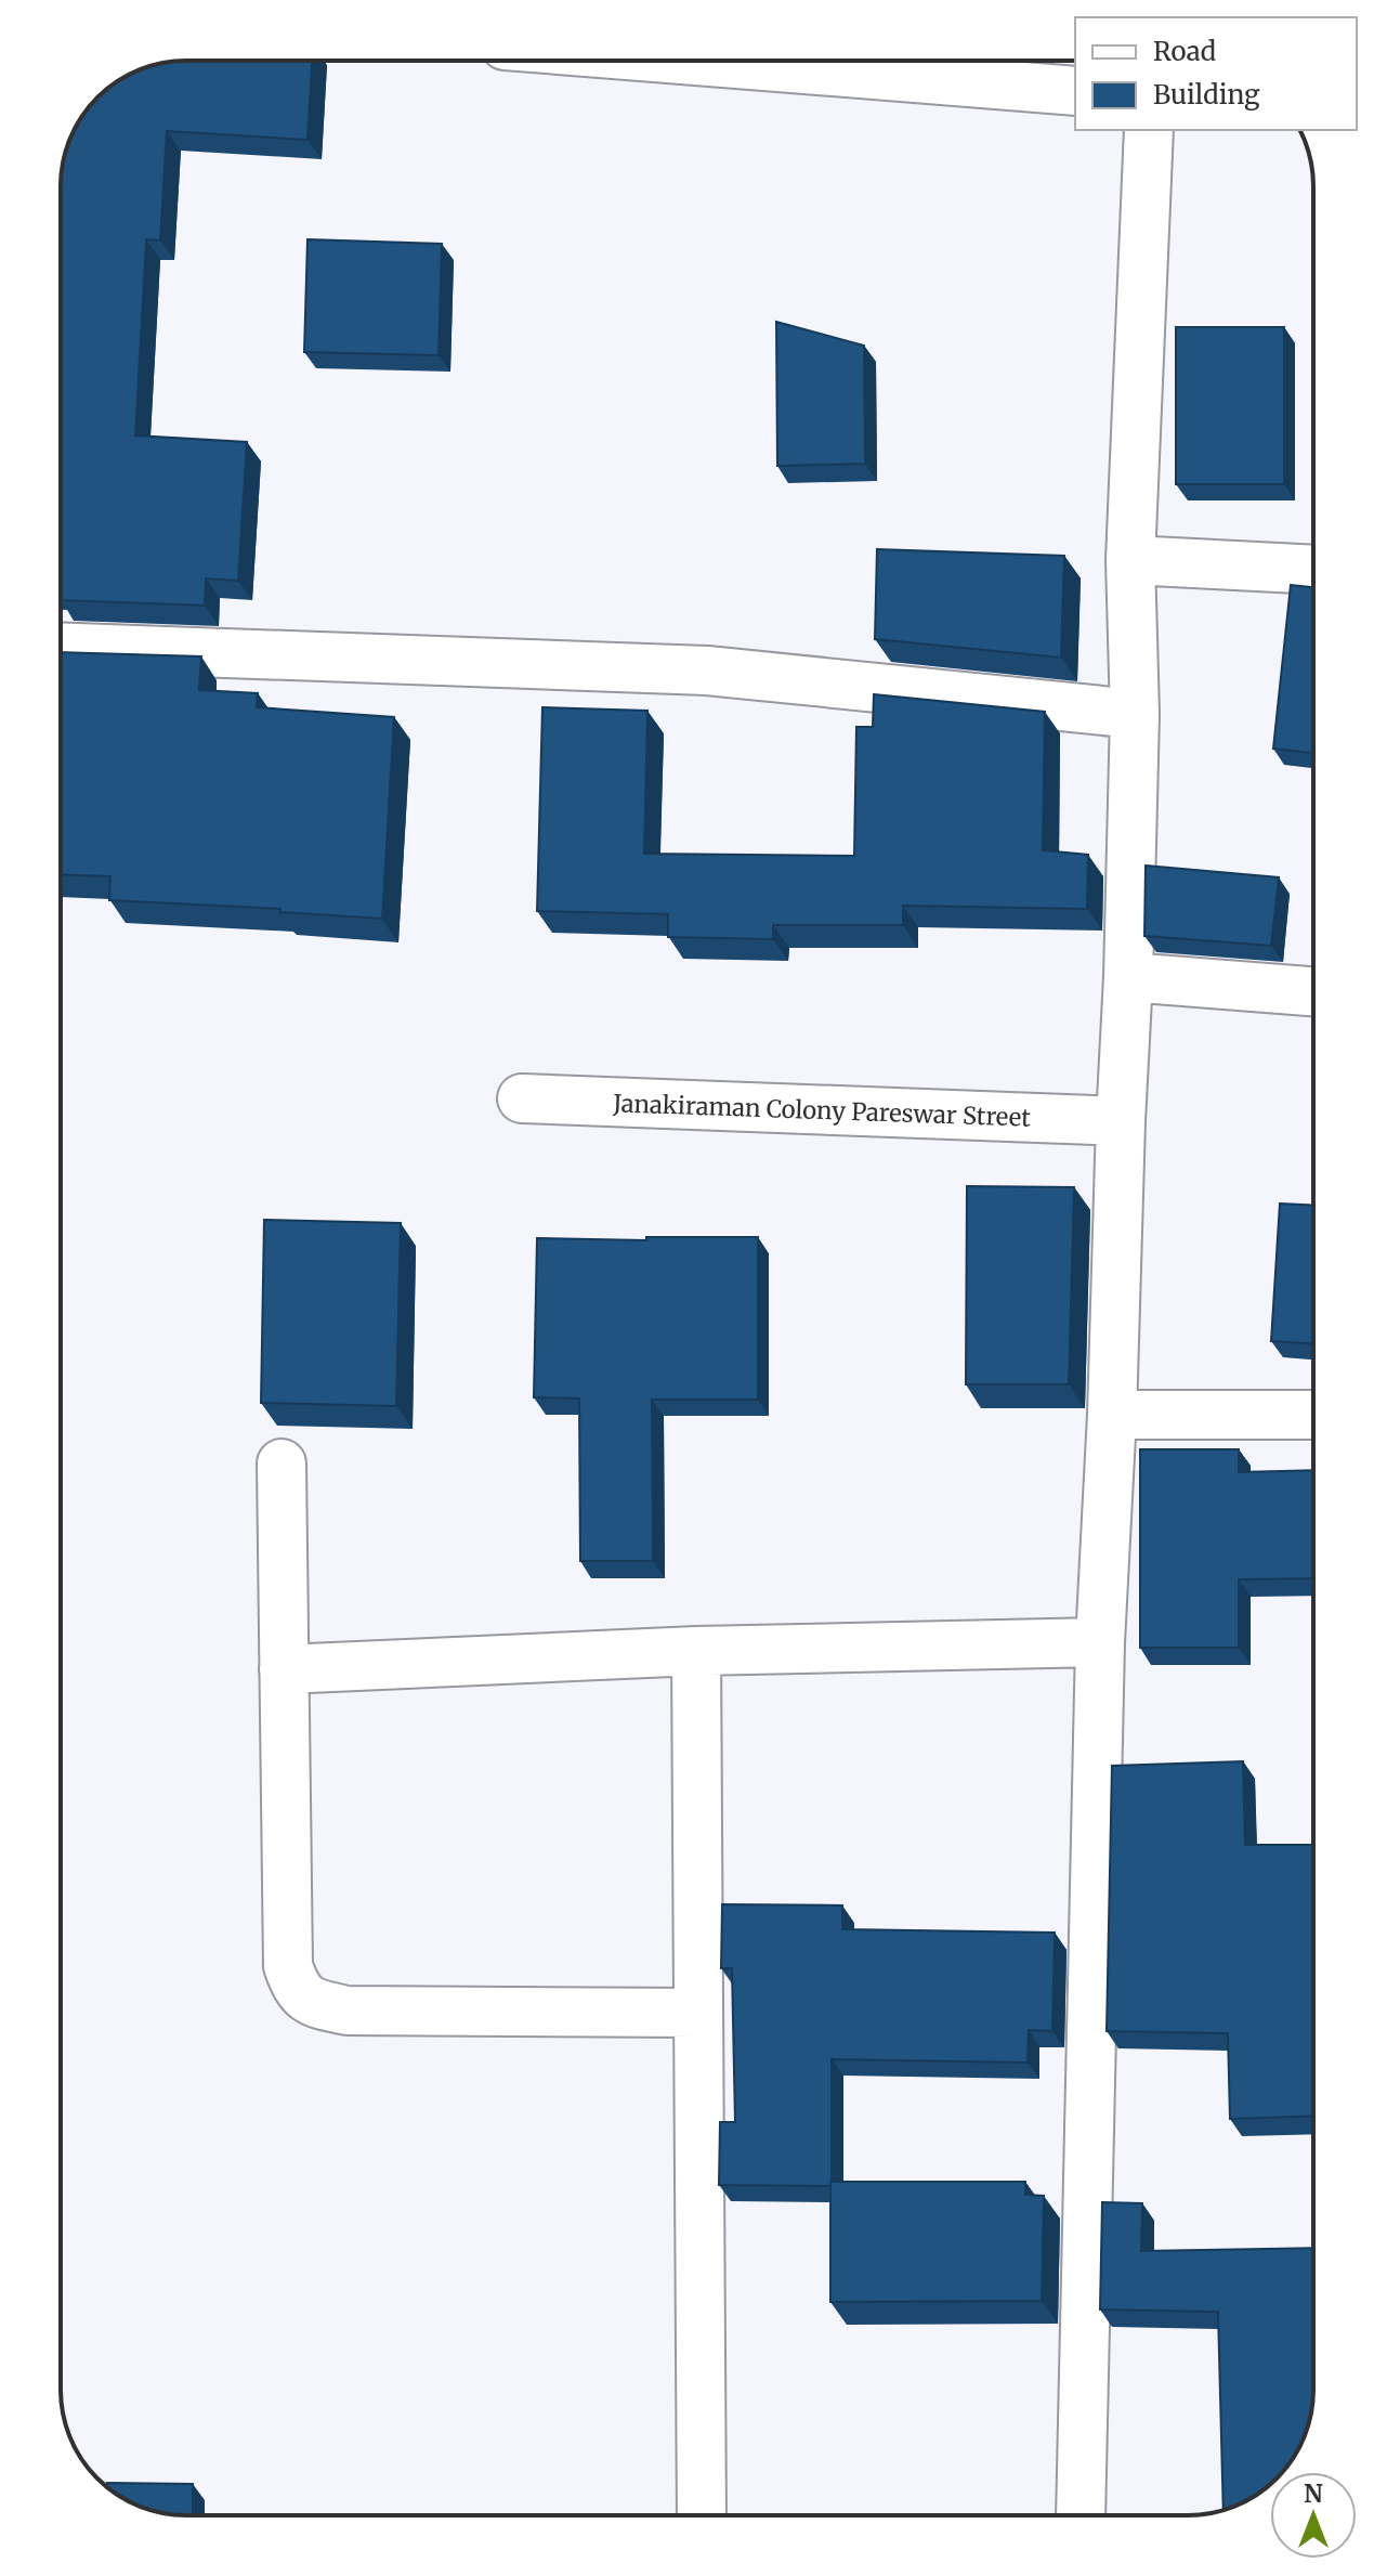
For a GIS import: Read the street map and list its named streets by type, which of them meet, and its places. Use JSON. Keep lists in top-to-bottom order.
{
  "streets": {
    "street": ["Janakiraman Colony Pareswar Street"]
  },
  "legend": ["Road", "Building"],
  "north": "top"
}
